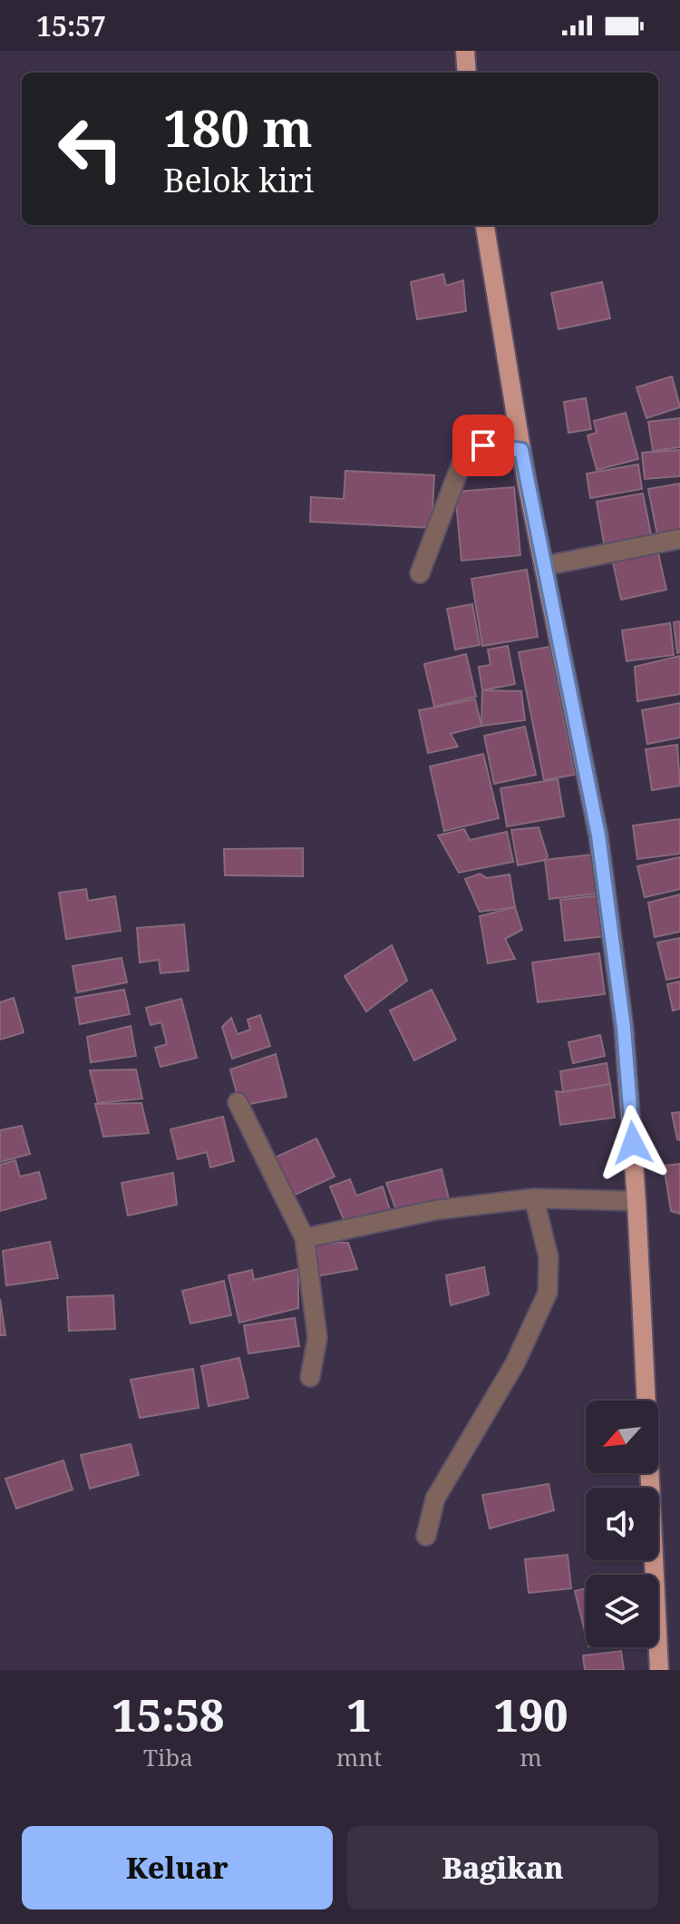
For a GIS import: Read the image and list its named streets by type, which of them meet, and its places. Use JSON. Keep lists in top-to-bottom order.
{
  "north": "bottom left",
  "page": {
    "status": "15:57",
    "turn": ["180 m", "Belok kiri"],
    "eta": [
      "15:58",
      "Tiba",
      "1",
      "mnt",
      "190",
      "m"
    ],
    "buttons": ["Keluar", "Bagikan"]
  }
}
